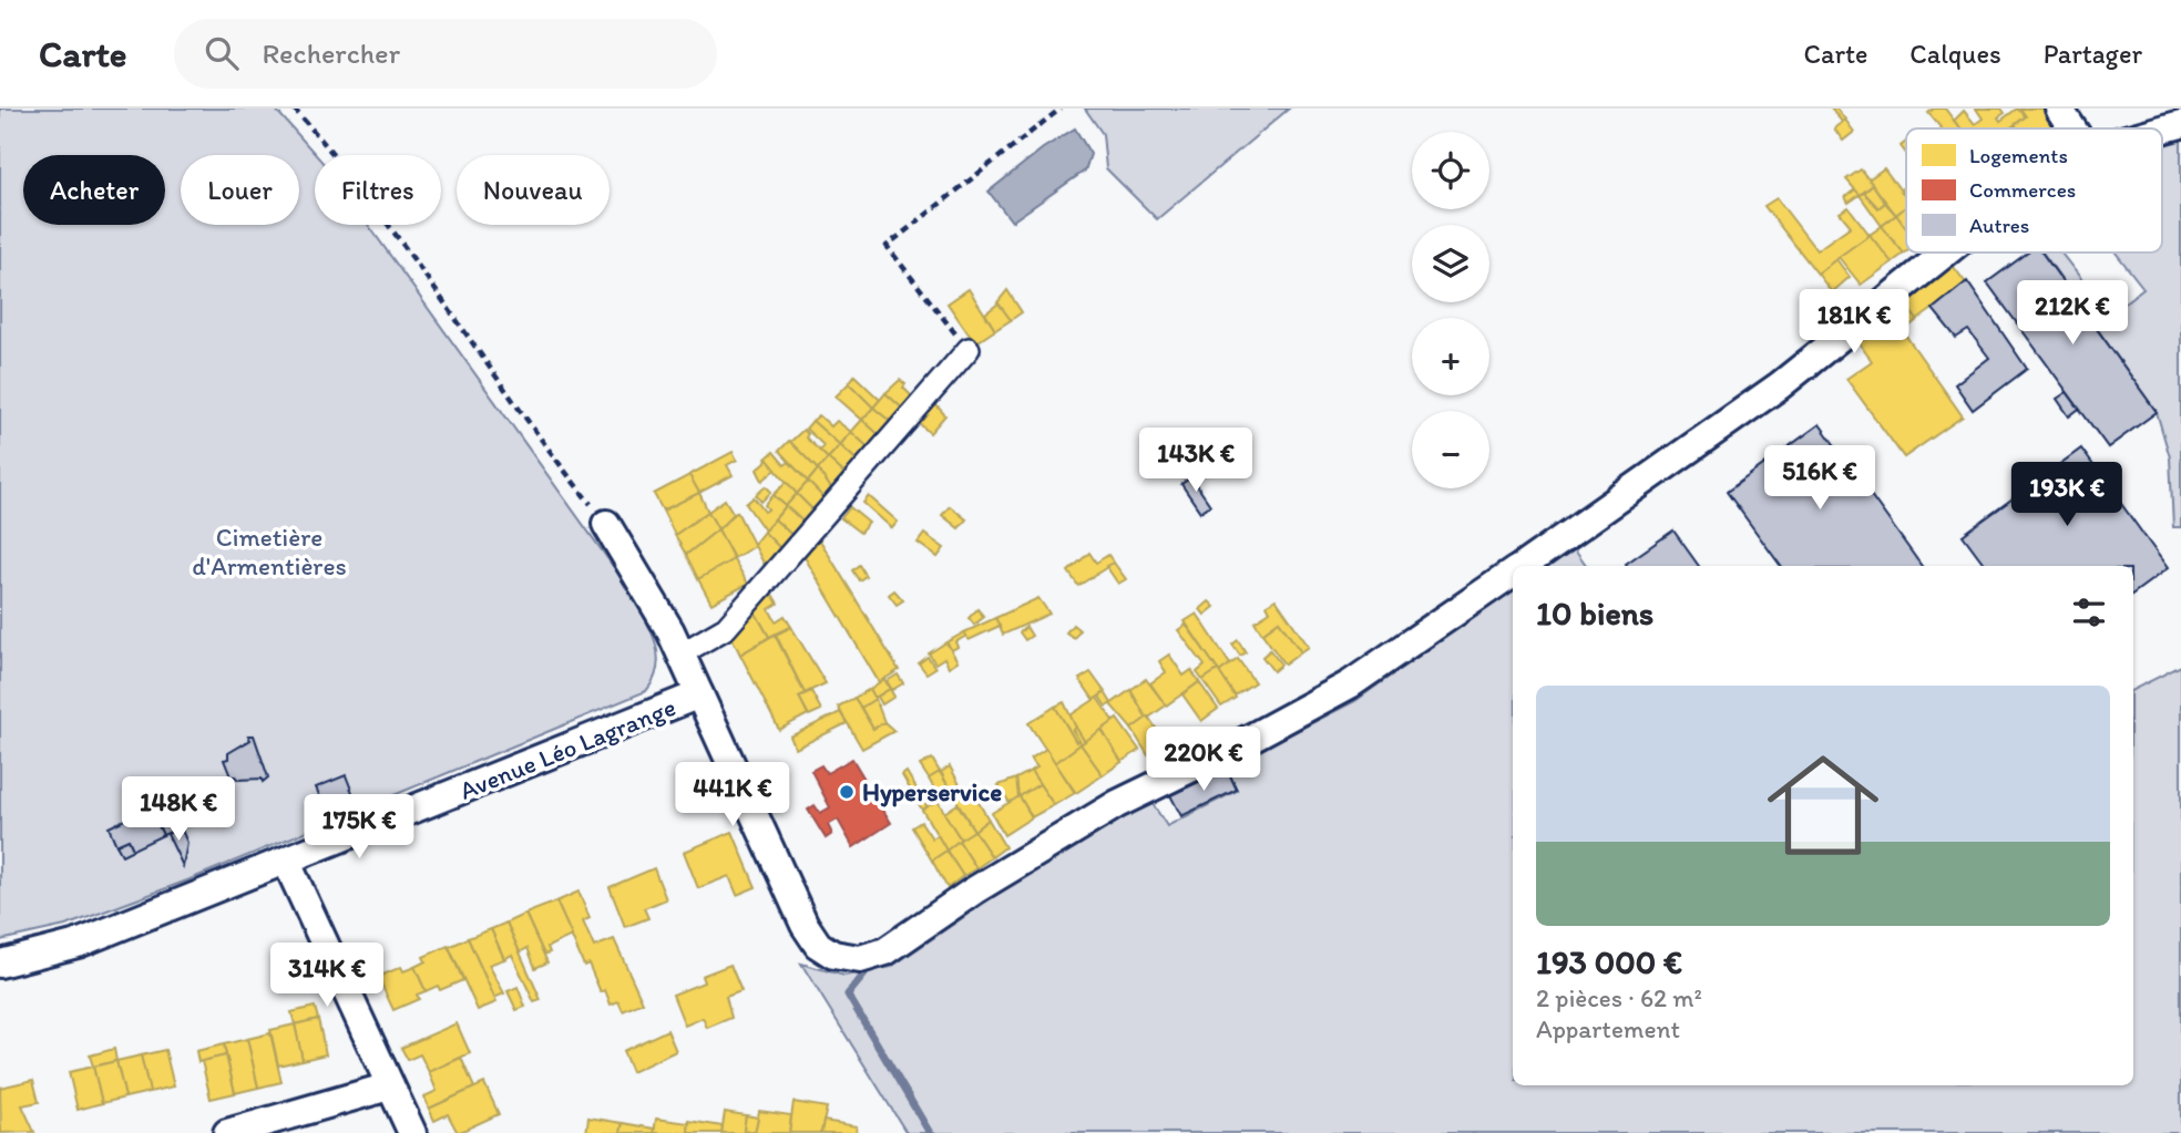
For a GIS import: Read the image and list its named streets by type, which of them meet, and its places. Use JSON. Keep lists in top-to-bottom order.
{
  "streets": {
    "street": ["Avenue Léo Lagrange"]
  },
  "parks": ["Cimetière d'Armentières"],
  "places": ["Hyperservice"],
  "legend": ["Logements", "Commerces", "Autres"],
  "page": {
    "header": "Carte",
    "search": "Rechercher",
    "nav": ["Carte", "Calques", "Partager"],
    "map_buttons": ["+", "−"],
    "chip": [
      "Acheter",
      "Louer",
      "Filtres",
      "Nouveau"
    ],
    "price": [
      "212K €",
      "181K €",
      "143K €",
      "516K €",
      "193K €",
      "220K €",
      "441K €",
      "148K €",
      "175K €",
      "314K €"
    ],
    "heading": "10 biens",
    "list": [
      {
        "name": "193 000 €",
        "note": "2 pièces · 62 m² · Appartement"
      }
    ]
  }
}
